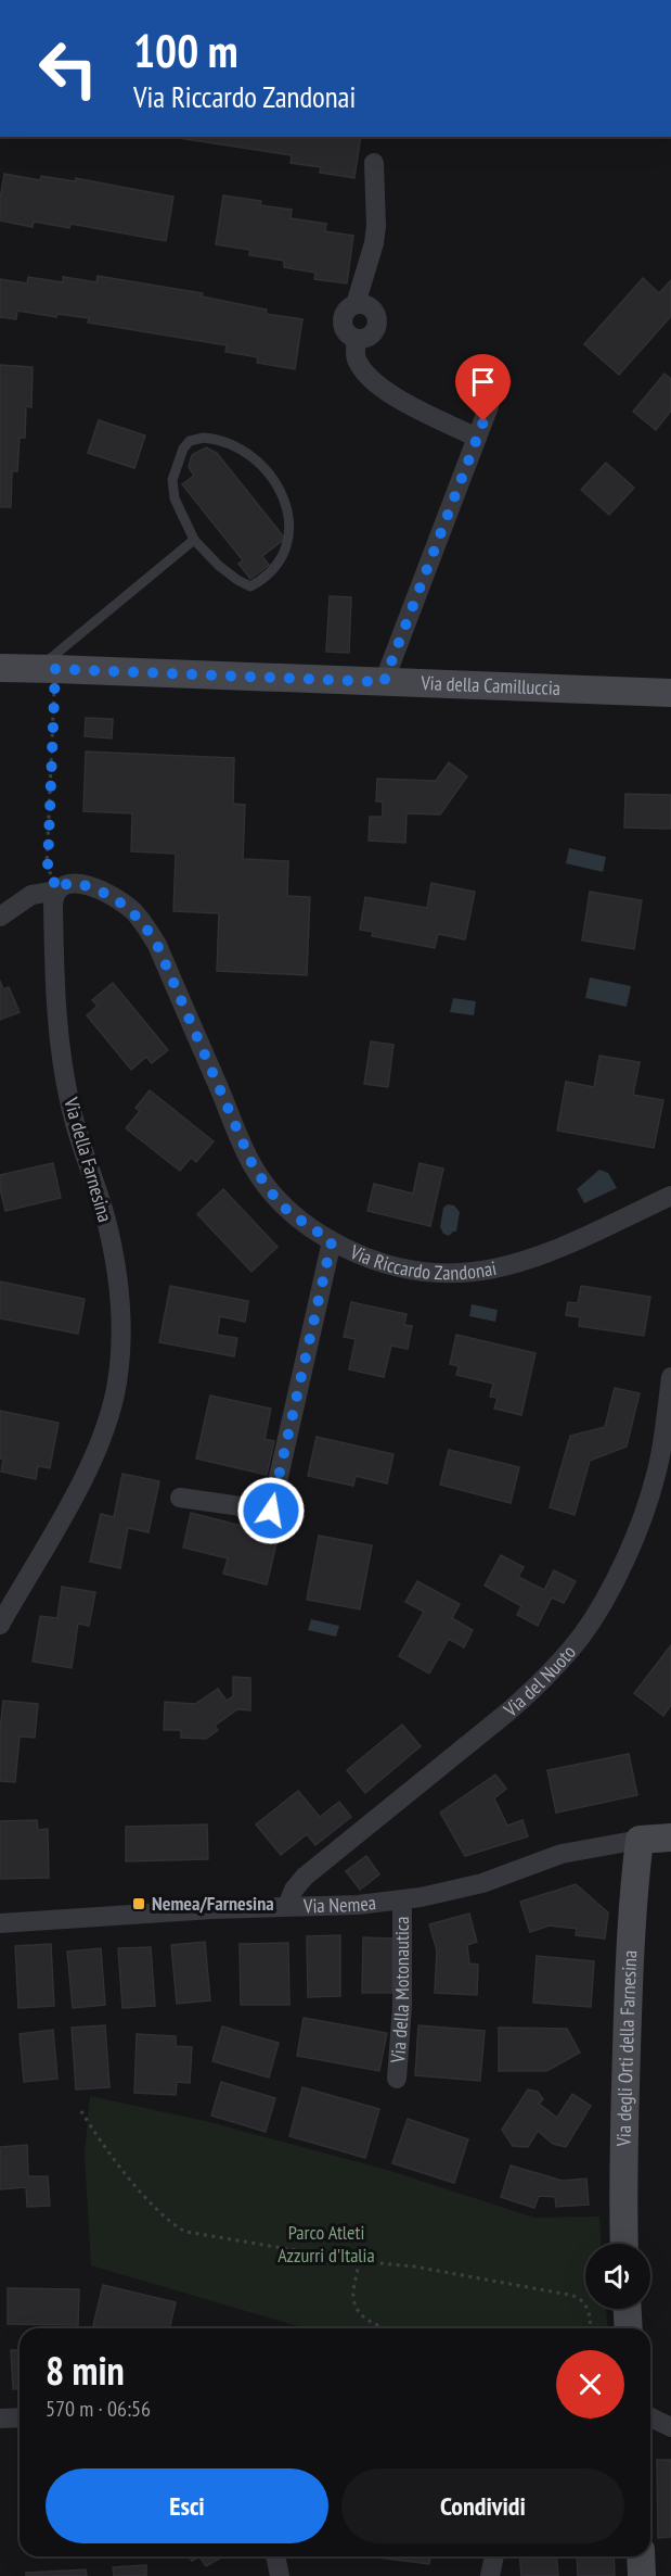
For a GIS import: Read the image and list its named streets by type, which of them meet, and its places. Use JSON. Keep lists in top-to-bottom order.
{
  "streets": {
    "main road": ["Via della Camilluccia", "Via Nemea", "Via degli Orti della Farnesina"],
    "street": [
      "Via della Farnesina",
      "Via Riccardo Zandonai",
      "Via del Nuoto",
      "Via della Motonautica"
    ]
  },
  "crossings": [
    ["Via della Farnesina", "Via Riccardo Zandonai"],
    ["Via del Nuoto", "Via Nemea"],
    ["Via Nemea", "Via della Motonautica"],
    ["Via Nemea", "Via degli Orti della Farnesina"]
  ],
  "parks": ["Parco Atleti Azzurri d'Italia"],
  "places": {
    "transit": ["Nemea/Farnesina"]
  },
  "page": {
    "turn": ["100 m", "Via Riccardo Zandonai"],
    "heading": ["8 min", "570 m · 06:56"],
    "buttons": ["Esci", "Condividi"]
  }
}
